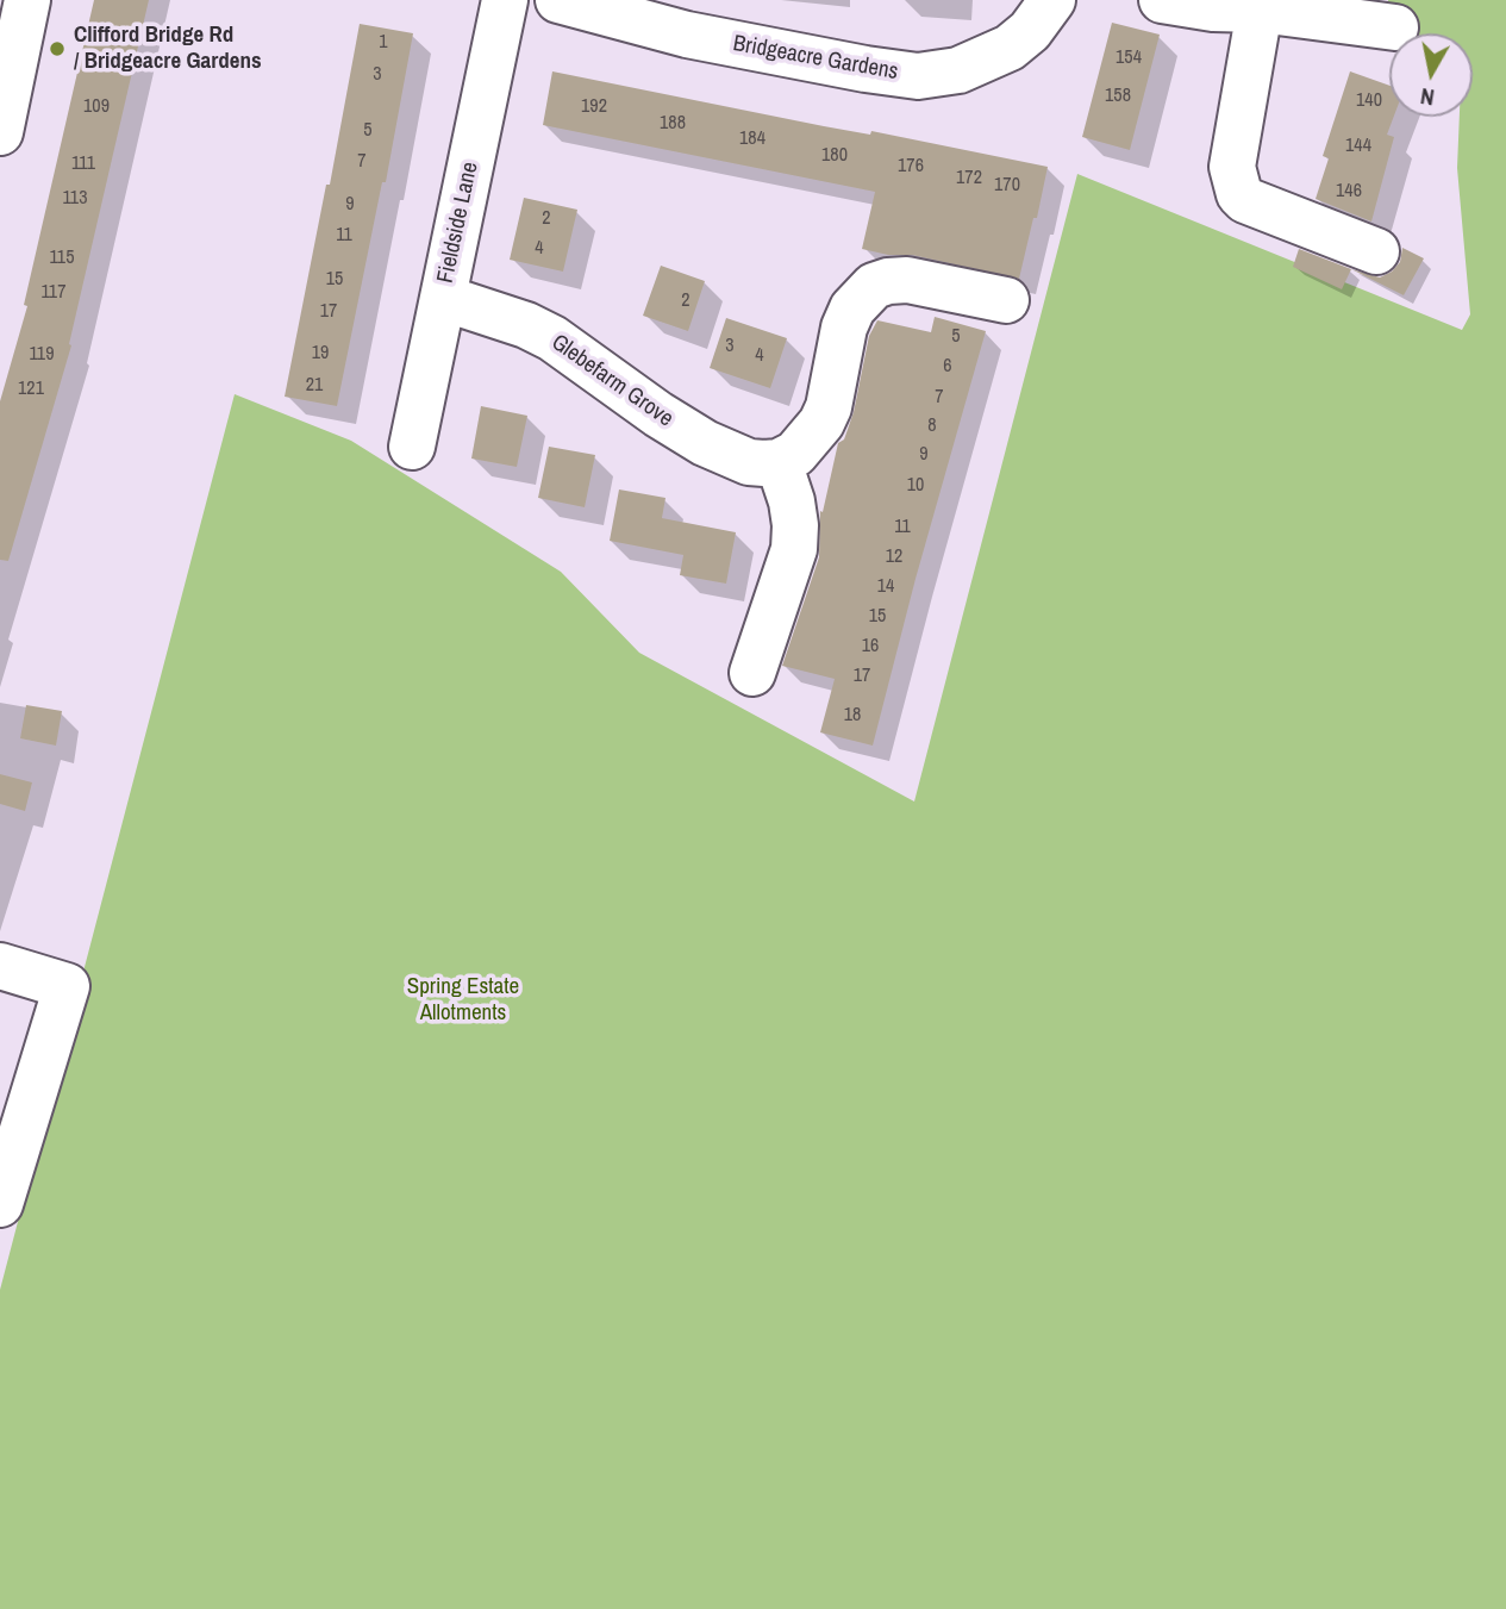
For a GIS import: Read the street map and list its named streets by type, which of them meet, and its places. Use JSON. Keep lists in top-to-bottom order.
{
  "streets": {
    "street": ["Bridgeacre Gardens", "Fieldside Lane", "Glebefarm Grove"]
  },
  "crossings": [
    ["Fieldside Lane", "Glebefarm Grove"]
  ],
  "parks": ["Spring Estate Allotments"],
  "places": ["Clifford Bridge Rd / Bridgeacre Gardens"],
  "house_numbers": [
    "1",
    "154",
    "3",
    "158",
    "140",
    "109",
    "192",
    "188",
    "5",
    "184",
    "144",
    "180",
    "7",
    "111",
    "176",
    "172",
    "170",
    "146",
    "113",
    "9",
    "2",
    "11",
    "4",
    "115",
    "15",
    "117",
    "2",
    "17",
    "5",
    "3",
    "19",
    "119",
    "4",
    "6",
    "21",
    "121",
    "7",
    "8",
    "9",
    "10",
    "11",
    "12",
    "14",
    "15",
    "16",
    "17",
    "18"
  ],
  "north": "bottom"
}
